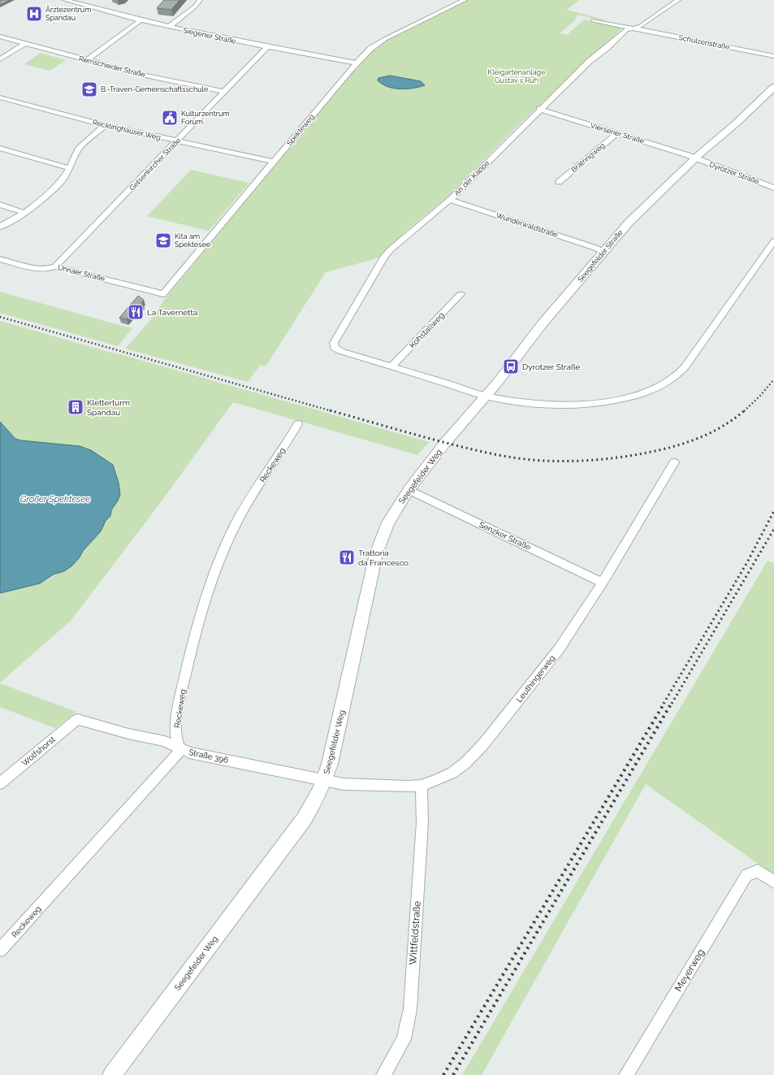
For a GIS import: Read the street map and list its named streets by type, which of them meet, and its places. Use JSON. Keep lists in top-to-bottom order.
{
  "streets": {
    "street": [
      "Siegener Straße",
      "Schulzenstraße",
      "Remscheider Straße",
      "Recklinghauser Weg",
      "Spekteweg",
      "Viersener Straße",
      "Bratringweg",
      "Gelsenkircher Straße",
      "Dyrotzer Straße",
      "An der Kappe",
      "Wunderwaldstraße",
      "Seegefelder Straße",
      "Unnaer Straße",
      "Kohstallweg",
      "Reckeweg",
      "Seegefelder Weg",
      "Senzker Straße",
      "Leuthingerweg",
      "Wolfshorst",
      "Straße 396",
      "Wittfeldstraße",
      "Meyerweg"
    ]
  },
  "crossings": [
    ["Siegener Straße", "Spekteweg"],
    ["Siegener Straße", "Gelsenkircher Straße"],
    ["Schulzenstraße", "An der Kappe"],
    ["Remscheider Straße", "Gelsenkircher Straße"],
    ["Recklinghauser Weg", "Spekteweg"],
    ["Recklinghauser Weg", "Gelsenkircher Straße"],
    ["Spekteweg", "Unnaer Straße"],
    ["Viersener Straße", "Bratringweg"],
    ["Viersener Straße", "Dyrotzer Straße"],
    ["Viersener Straße", "An der Kappe"],
    ["Viersener Straße", "Seegefelder Straße"],
    ["Gelsenkircher Straße", "Unnaer Straße"],
    ["Dyrotzer Straße", "Seegefelder Straße"],
    ["An der Kappe", "Wunderwaldstraße"],
    ["An der Kappe", "Kohstallweg"],
    ["Wunderwaldstraße", "Seegefelder Straße"],
    ["Seegefelder Straße", "Seegefelder Weg"],
    ["Reckeweg", "Straße 396"],
    ["Seegefelder Weg", "Senzker Straße"],
    ["Seegefelder Weg", "Leuthingerweg"],
    ["Seegefelder Weg", "Straße 396"],
    ["Senzker Straße", "Leuthingerweg"],
    ["Leuthingerweg", "Straße 396"],
    ["Leuthingerweg", "Wittfeldstraße"],
    ["Wolfshorst", "Straße 396"]
  ],
  "water": ["Großer Spektesee"],
  "parks": ["Kleigartenanlage Gustav´s Ruh"],
  "places": {
    "hospital": ["Ärztezentrum Spandau"],
    "school or university": ["B.-Traven-Gemeinschaftsschule", "Kita am Spektesee"],
    "public building": ["Kulturzentrum Forum"],
    "restaurant": ["La Tavernetta", "Trattoria da Francesco"],
    "bus stop": ["Dyrotzer Straße"],
    "building": ["Kletterturm Spandau"]
  }
}
